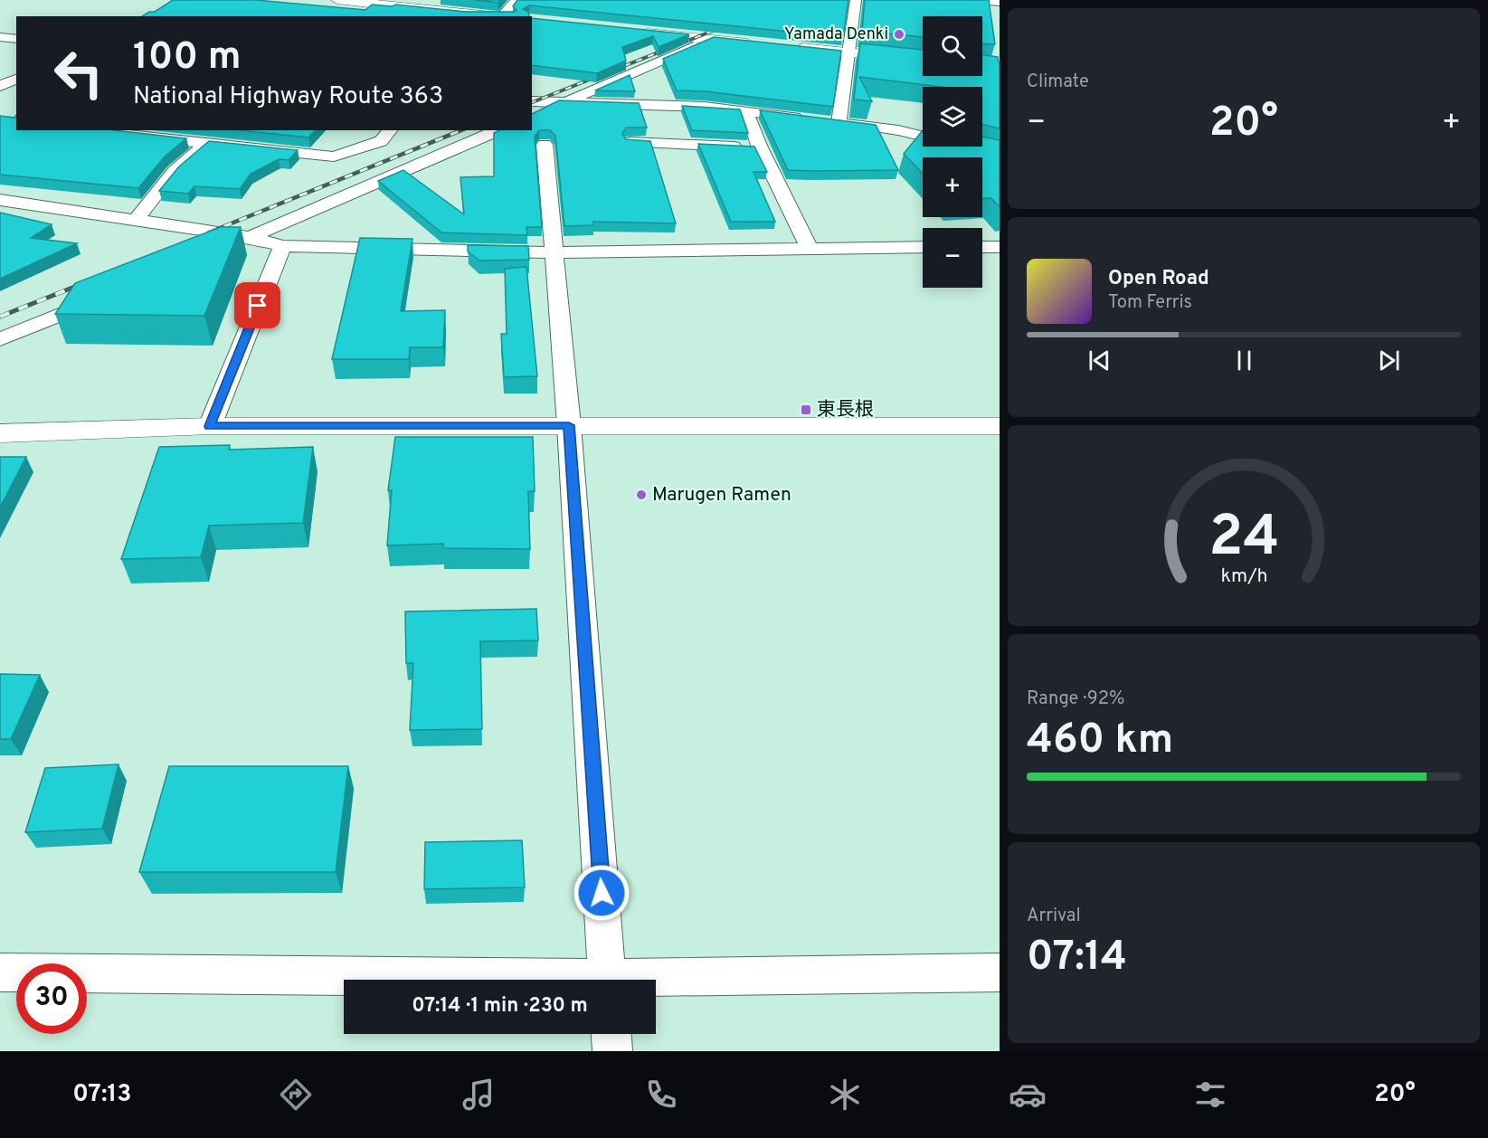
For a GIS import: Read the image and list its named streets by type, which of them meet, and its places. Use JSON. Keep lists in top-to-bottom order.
{
  "places": {
    "other": ["Yamada Denki", "Marugen Ramen"],
    "transit": ["東長根"]
  },
  "page": {
    "tile": [
      "Climate",
      ["Range · 92%", "460 km"],
      ["Arrival", "07:14"]
    ],
    "map_buttons": ["+", "−"],
    "turn": ["100 m", "National Highway Route 363"],
    "heat": ["−", "20°", "+"],
    "song": ["Open Road", "Tom Ferris"],
    "limit": "30",
    "trip": "07:14 · 1 min · 230 m",
    "tabs": ["07:13", "20°"],
    "gauge": ["24", "km/h"]
  }
}
